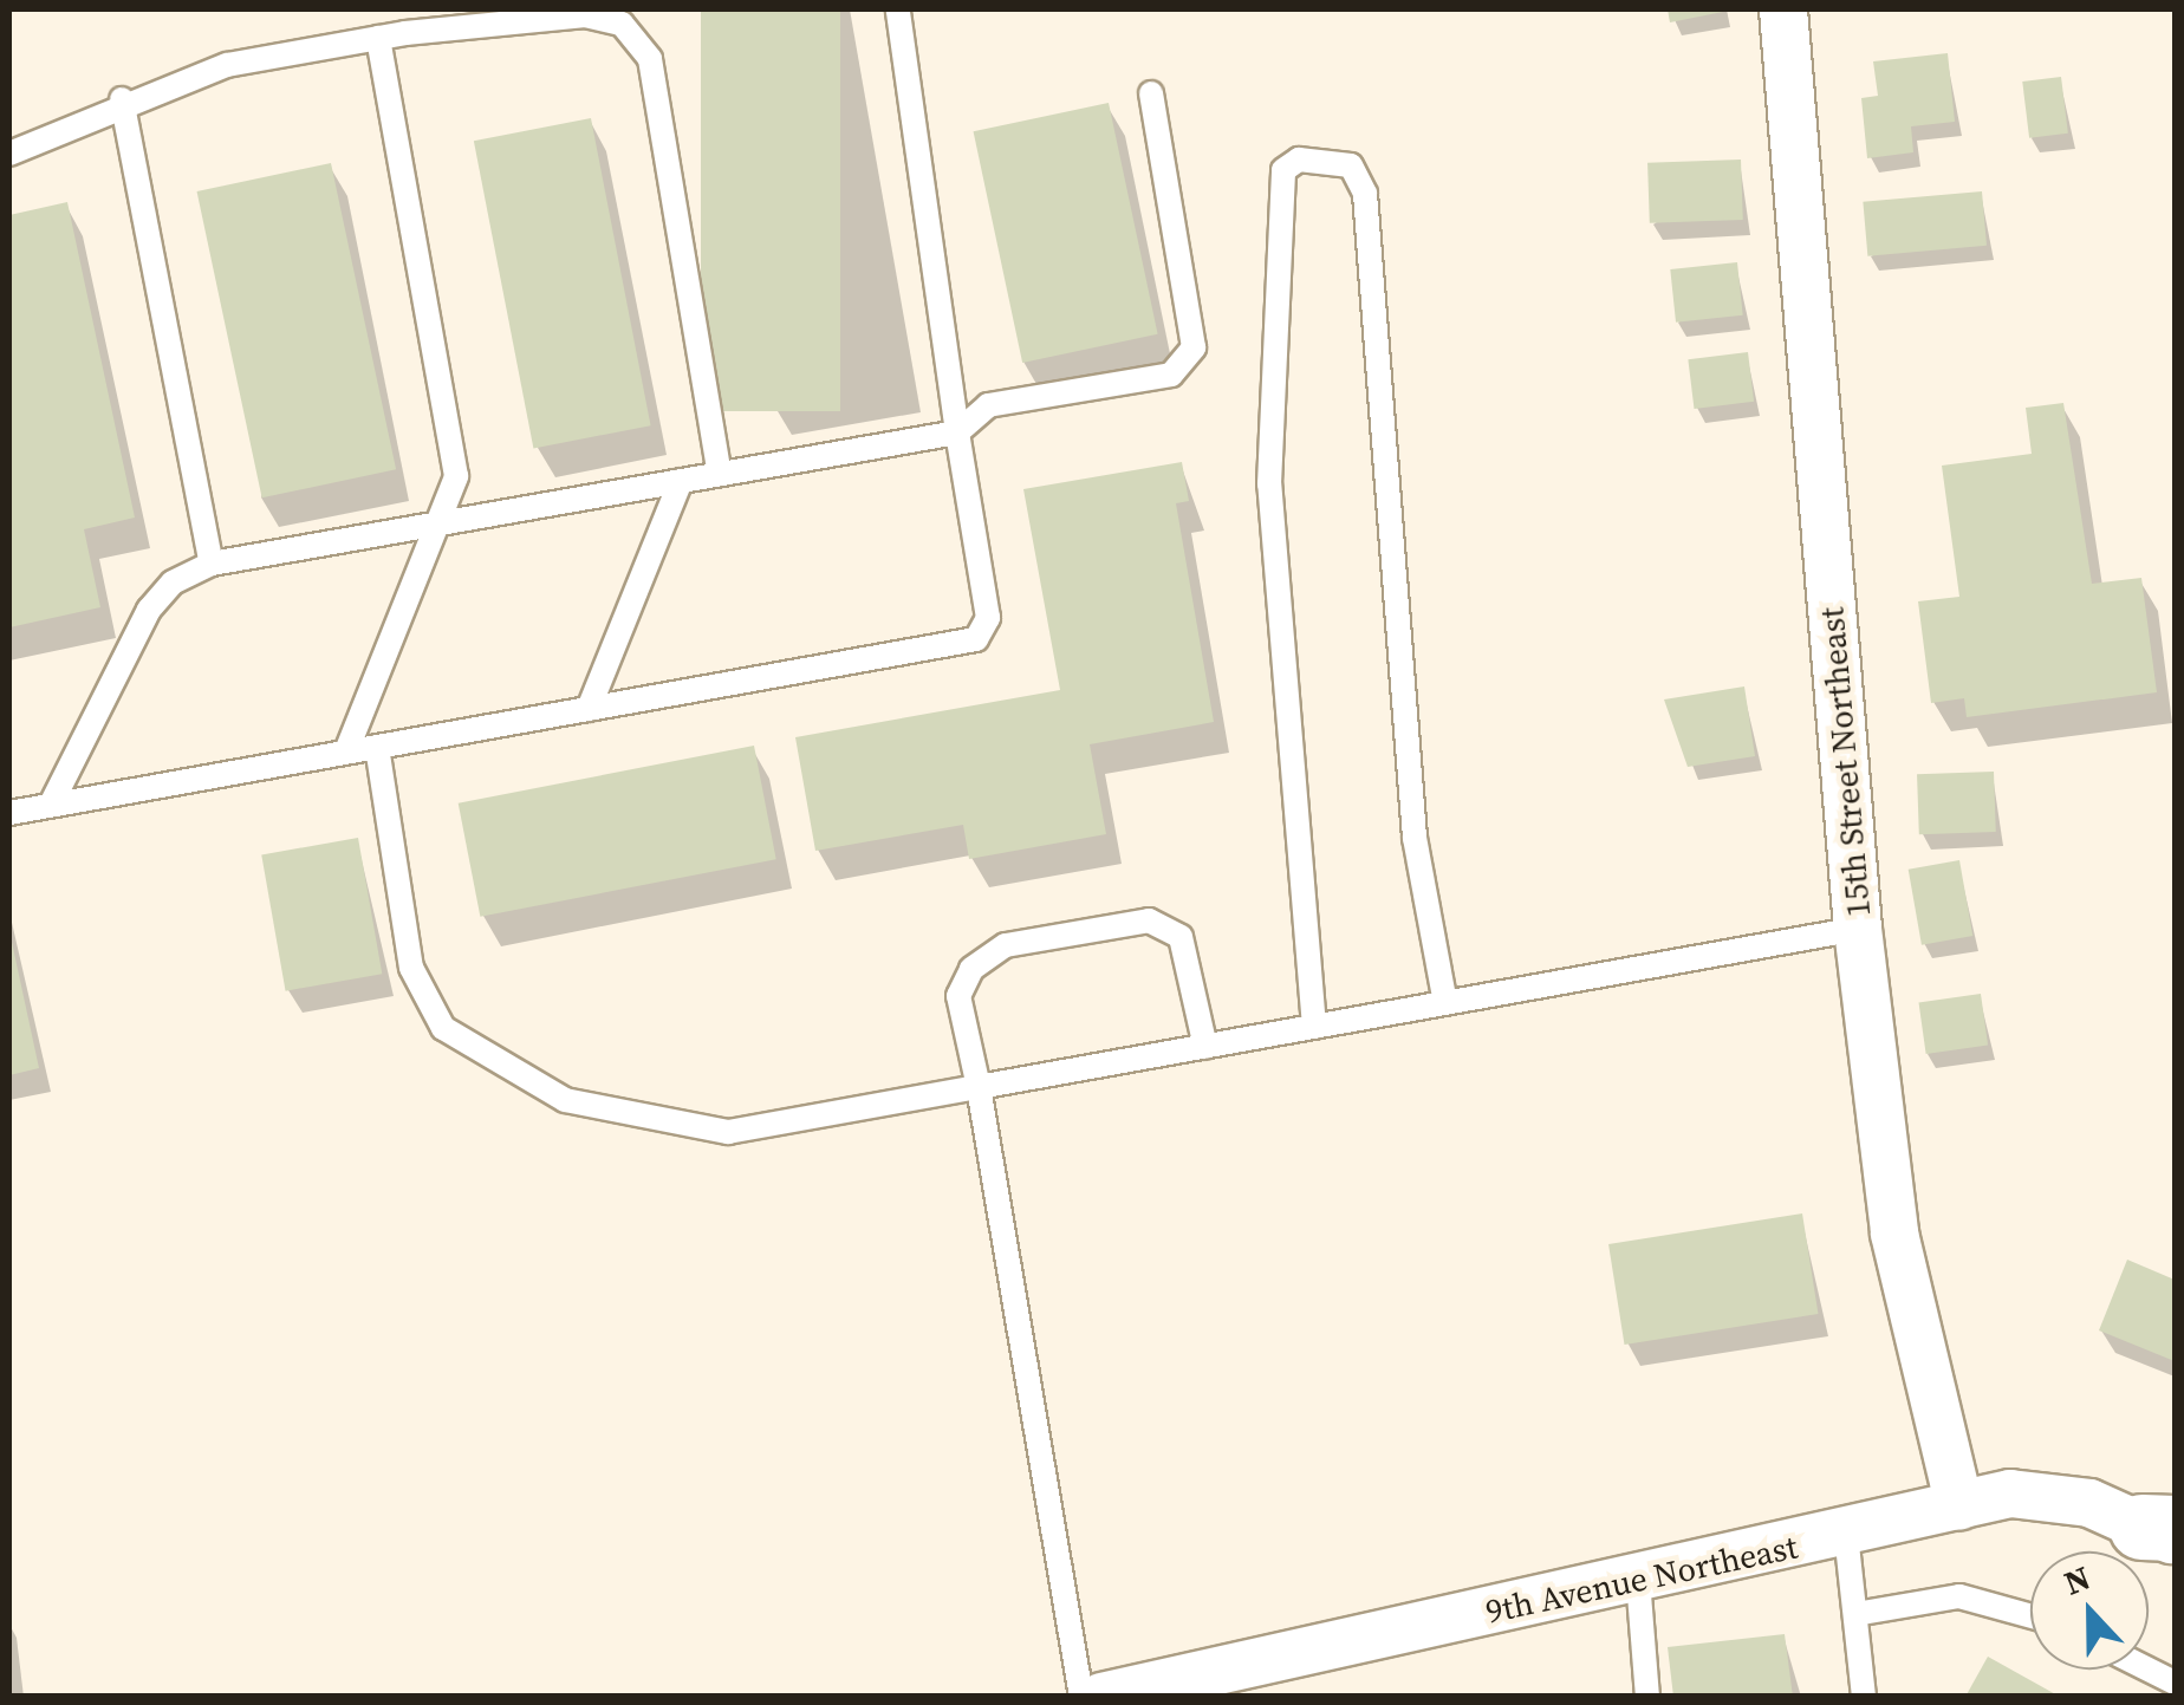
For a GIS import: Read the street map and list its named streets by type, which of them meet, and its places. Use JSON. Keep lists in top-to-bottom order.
{
  "streets": {
    "street": ["15th Street Northeast", "9th Avenue Northeast"]
  },
  "crossings": [
    ["15th Street Northeast", "9th Avenue Northeast"]
  ],
  "north": "top"
}
